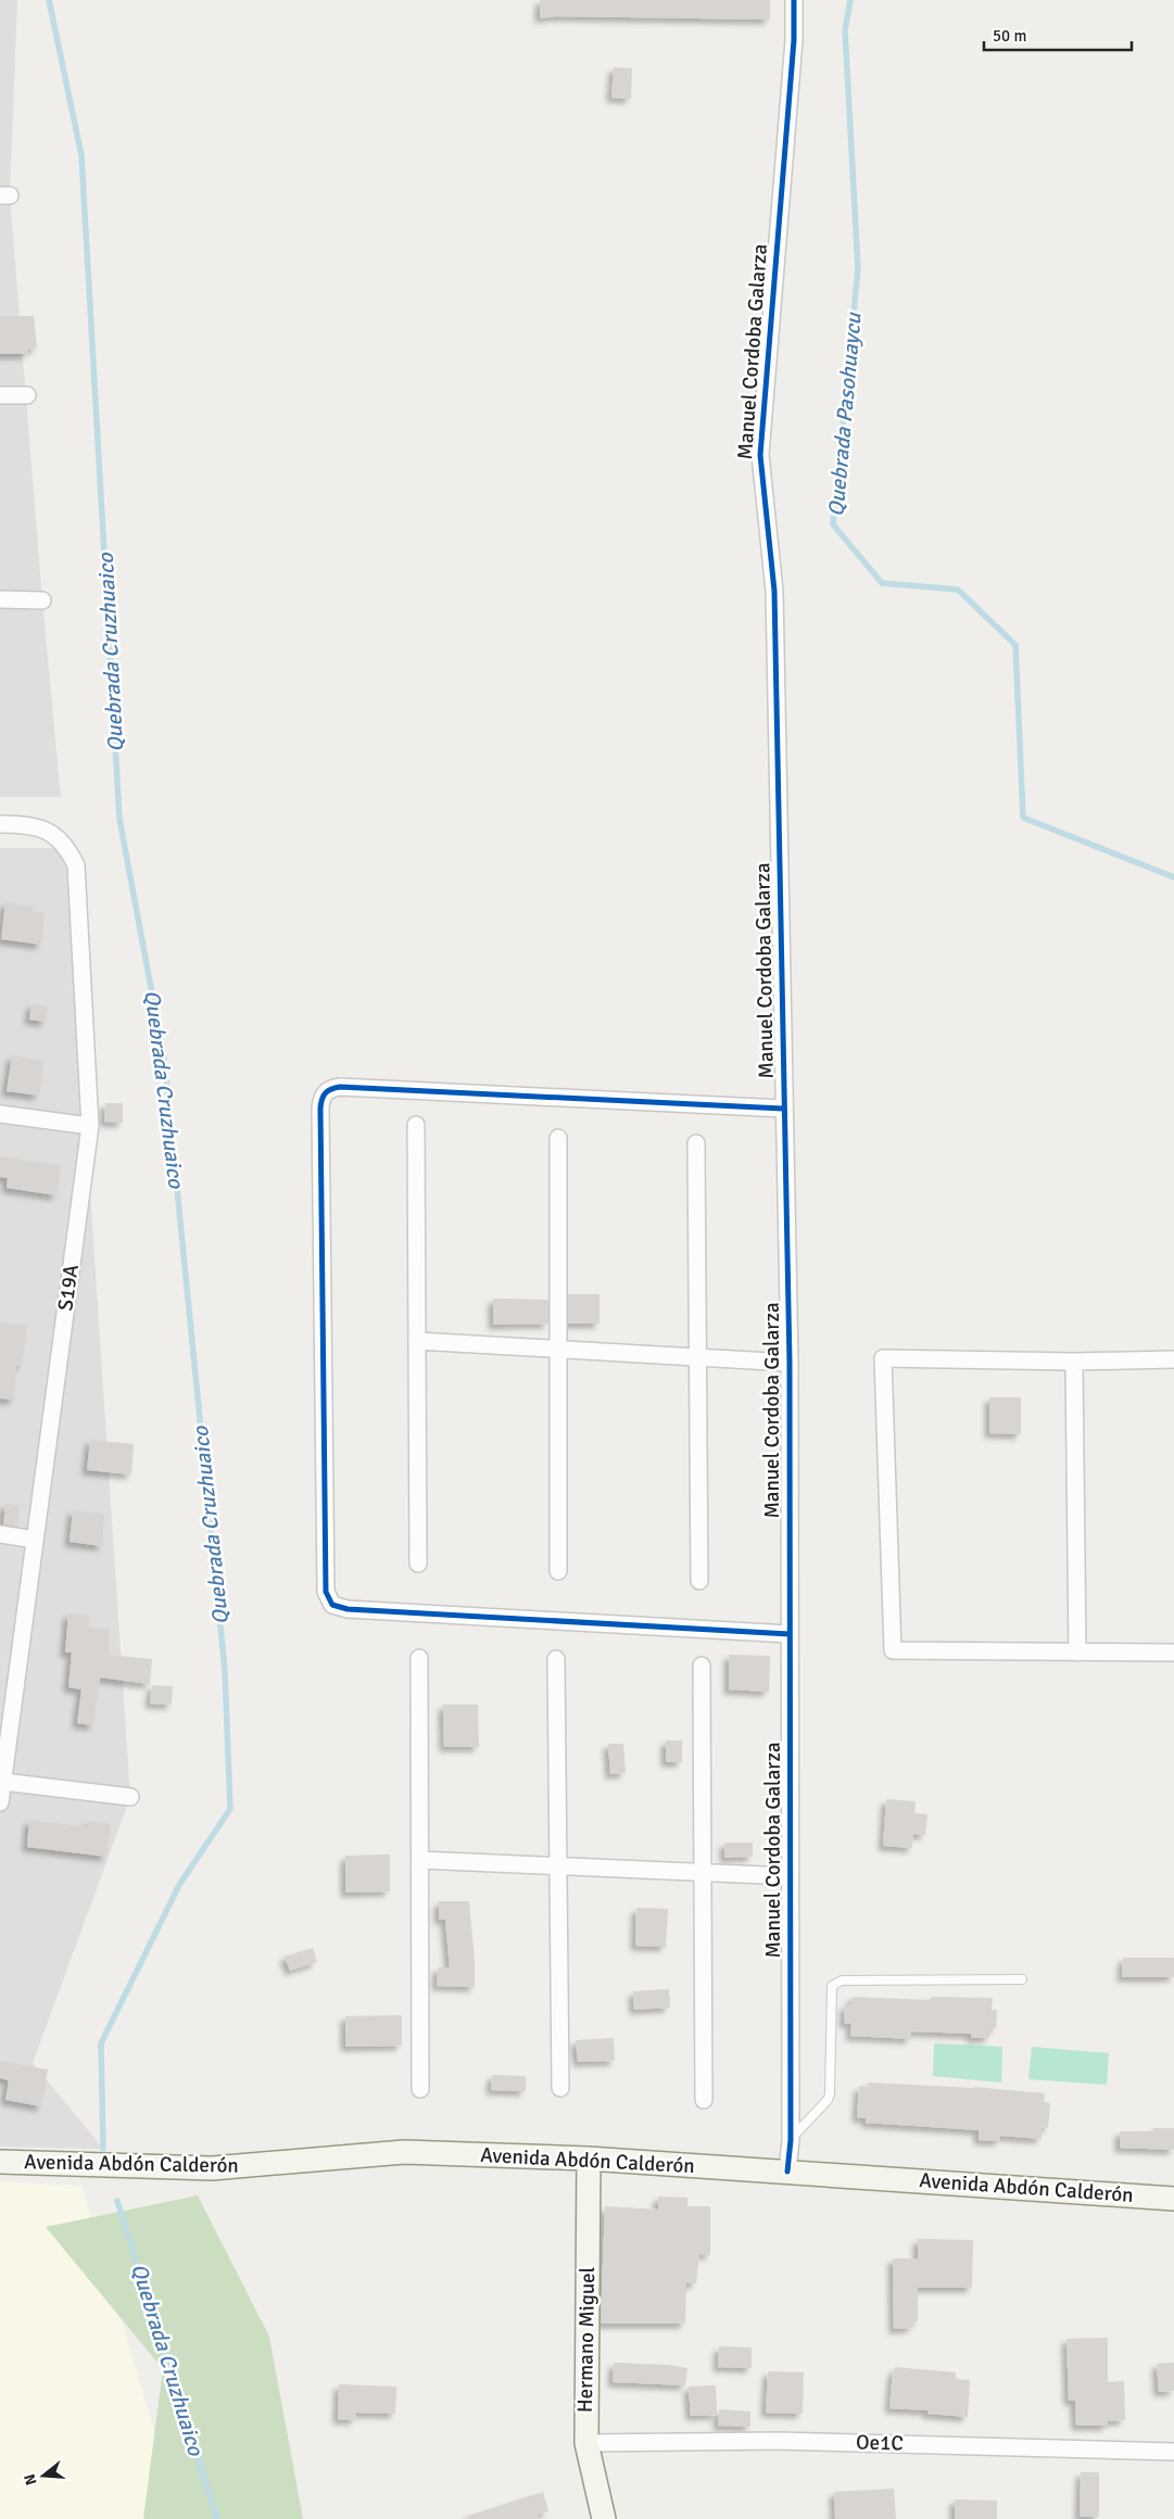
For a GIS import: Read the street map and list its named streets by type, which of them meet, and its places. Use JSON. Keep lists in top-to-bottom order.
{
  "streets": {
    "street": [
      "Manuel Cordoba Galarza",
      "S19A",
      "Avenida Abdón Calderón",
      "Hermano Miguel",
      "Oe1C"
    ]
  },
  "crossings": [
    ["Manuel Cordoba Galarza", "Avenida Abdón Calderón"],
    ["Avenida Abdón Calderón", "Hermano Miguel"],
    ["Hermano Miguel", "Oe1C"]
  ],
  "water": ["Quebrada Pasohuaycu", "Quebrada Cruzhuaico"],
  "scale_bar": "50 m",
  "north": "left"
}
